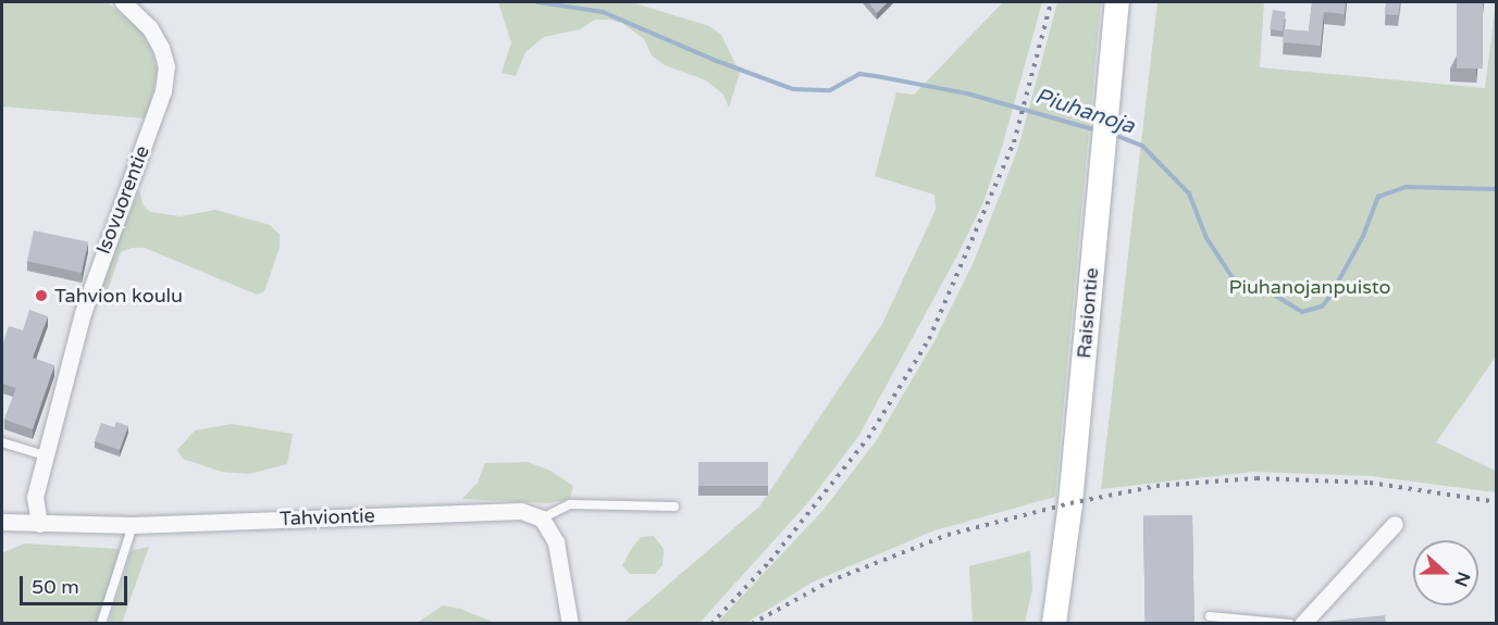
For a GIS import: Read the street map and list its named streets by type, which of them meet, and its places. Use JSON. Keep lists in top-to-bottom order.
{
  "streets": {
    "main road": ["Raisiontie"],
    "street": ["Isovuorentie", "Tahviontie"]
  },
  "crossings": [
    ["Isovuorentie", "Tahviontie"]
  ],
  "water": ["Piuhanoja"],
  "parks": ["Piuhanojanpuisto"],
  "places": ["Tahvion koulu"],
  "scale_bar": "50 m",
  "north": "right"
}
